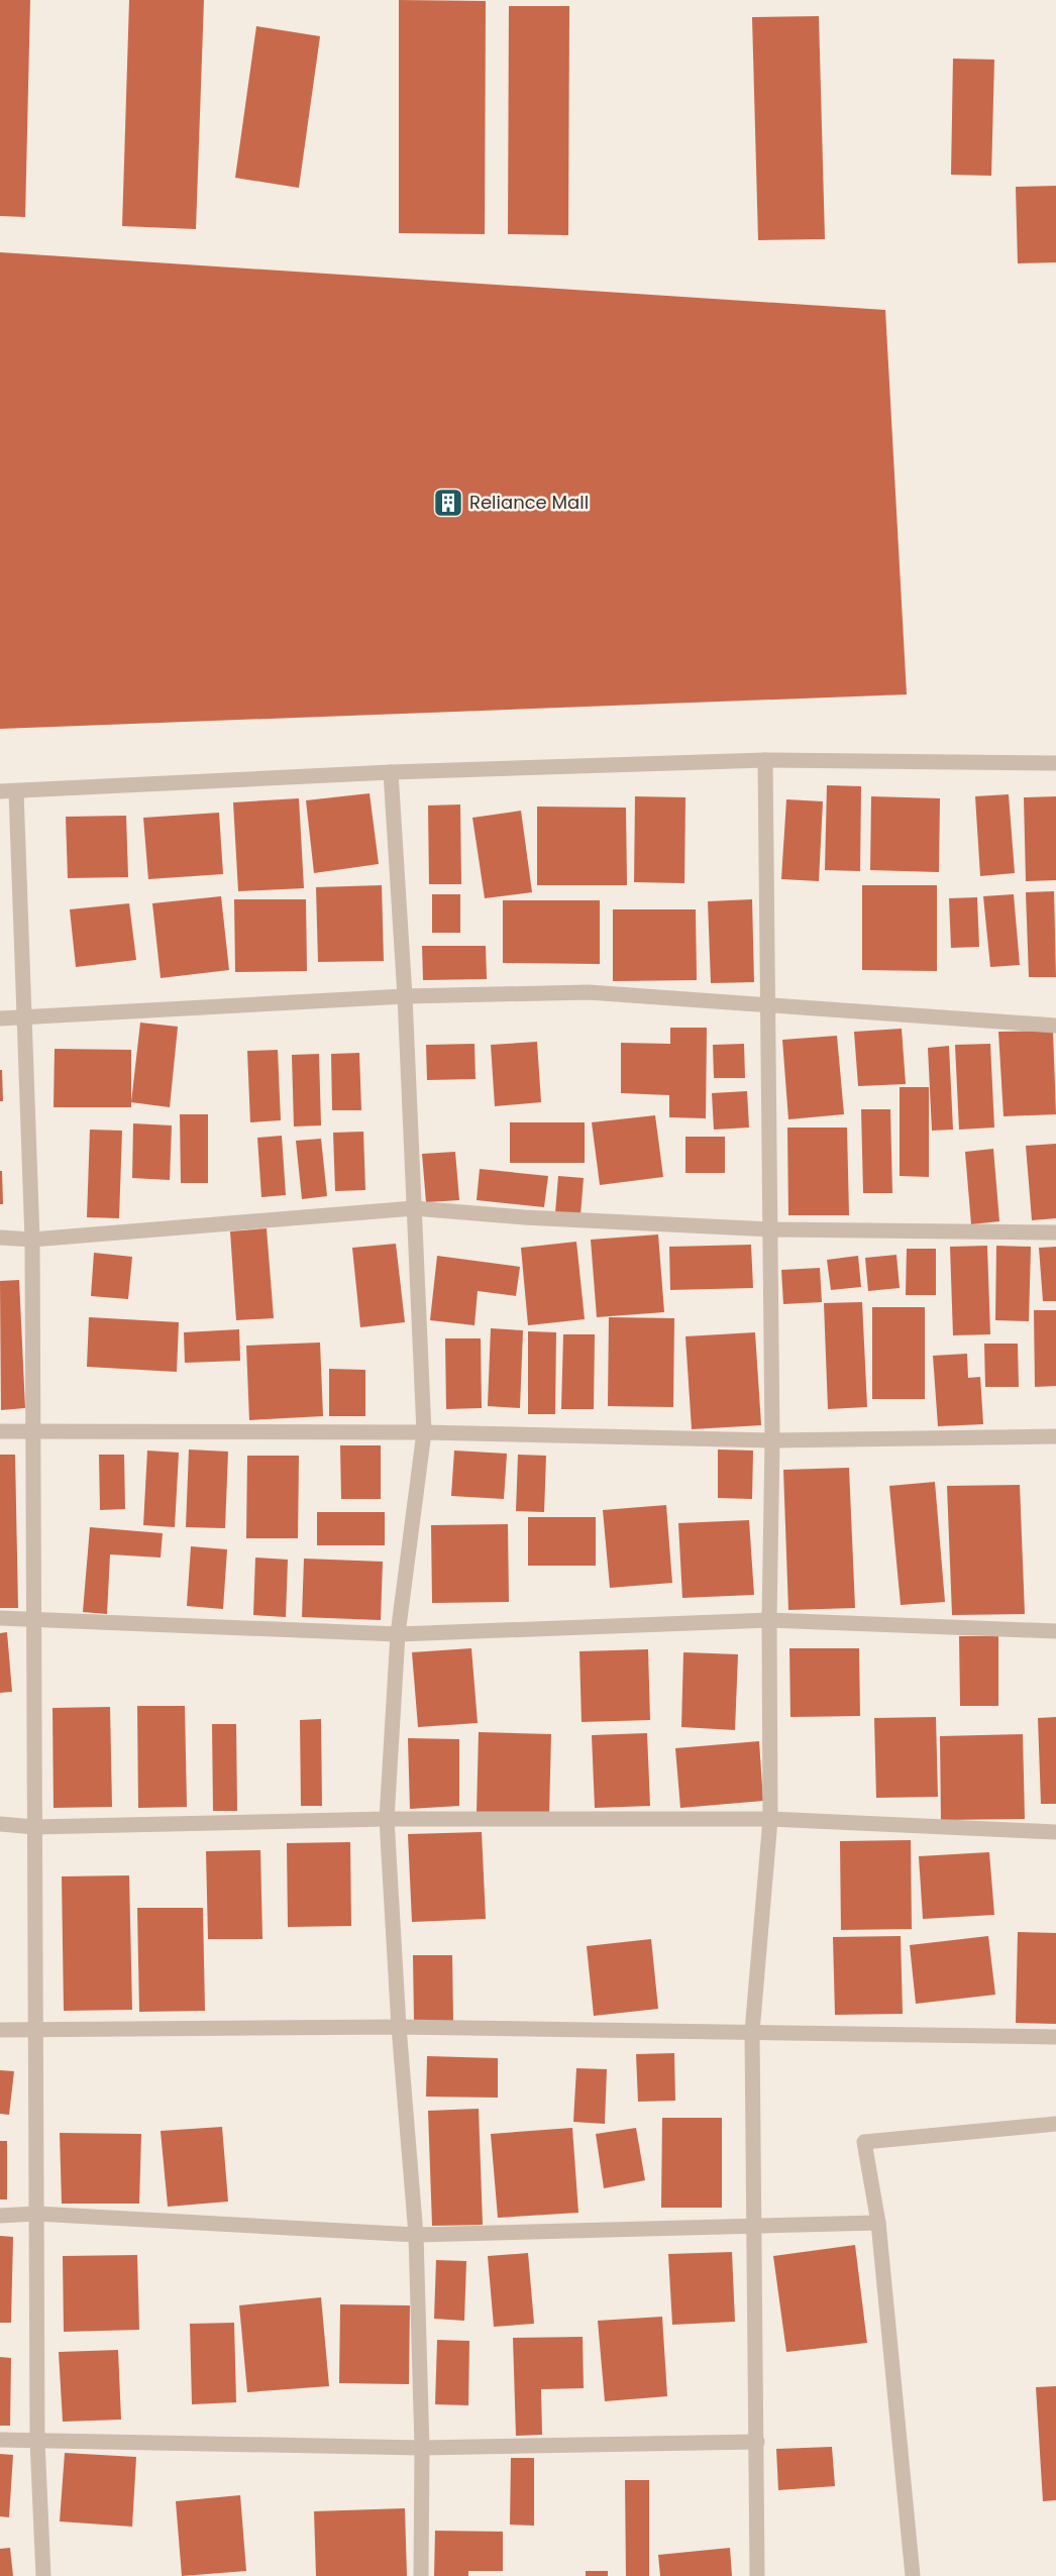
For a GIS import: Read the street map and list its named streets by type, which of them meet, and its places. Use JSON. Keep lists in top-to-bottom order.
{
  "places": {
    "building": ["Reliance Mall"]
  }
}
